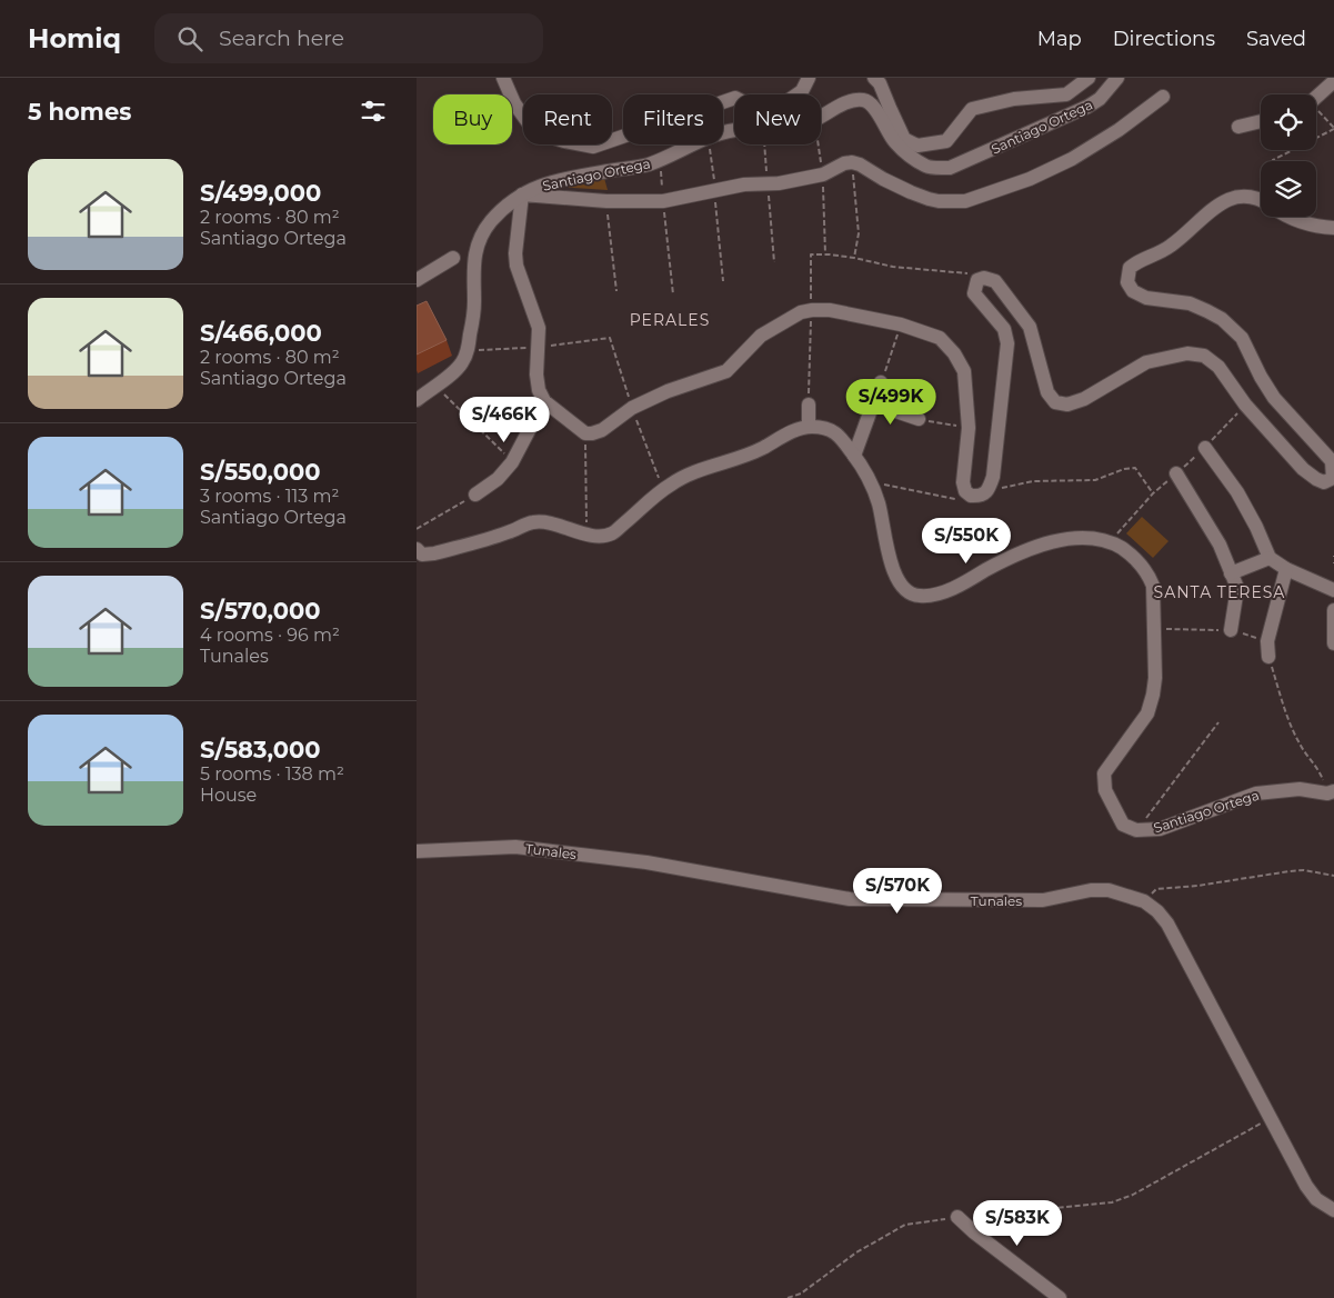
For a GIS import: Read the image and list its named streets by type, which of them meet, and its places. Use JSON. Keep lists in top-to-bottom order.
{
  "streets": {
    "street": ["Santiago Ortega", "Tunales"]
  },
  "districts": ["PERALES", "SANTA TERESA"],
  "page": {
    "header": "Homiq",
    "search": "Search here",
    "nav": ["Map", "Directions", "Saved"],
    "heading": "5 homes",
    "chip": [
      "Buy",
      "Rent",
      "Filters",
      "New"
    ],
    "list": [
      {
        "name": "S/499,000",
        "note": "2 rooms · 80 m² · Santiago Ortega"
      },
      {
        "name": "S/466,000",
        "note": "2 rooms · 80 m² · Santiago Ortega"
      },
      {
        "name": "S/550,000",
        "note": "3 rooms · 113 m² · Santiago Ortega"
      },
      {
        "name": "S/570,000",
        "note": "4 rooms · 96 m² · Tunales"
      },
      {
        "name": "S/583,000",
        "note": "5 rooms · 138 m² · House"
      }
    ],
    "price": [
      "S/499K",
      "S/466K",
      "S/550K",
      "S/570K",
      "S/583K"
    ]
  }
}
